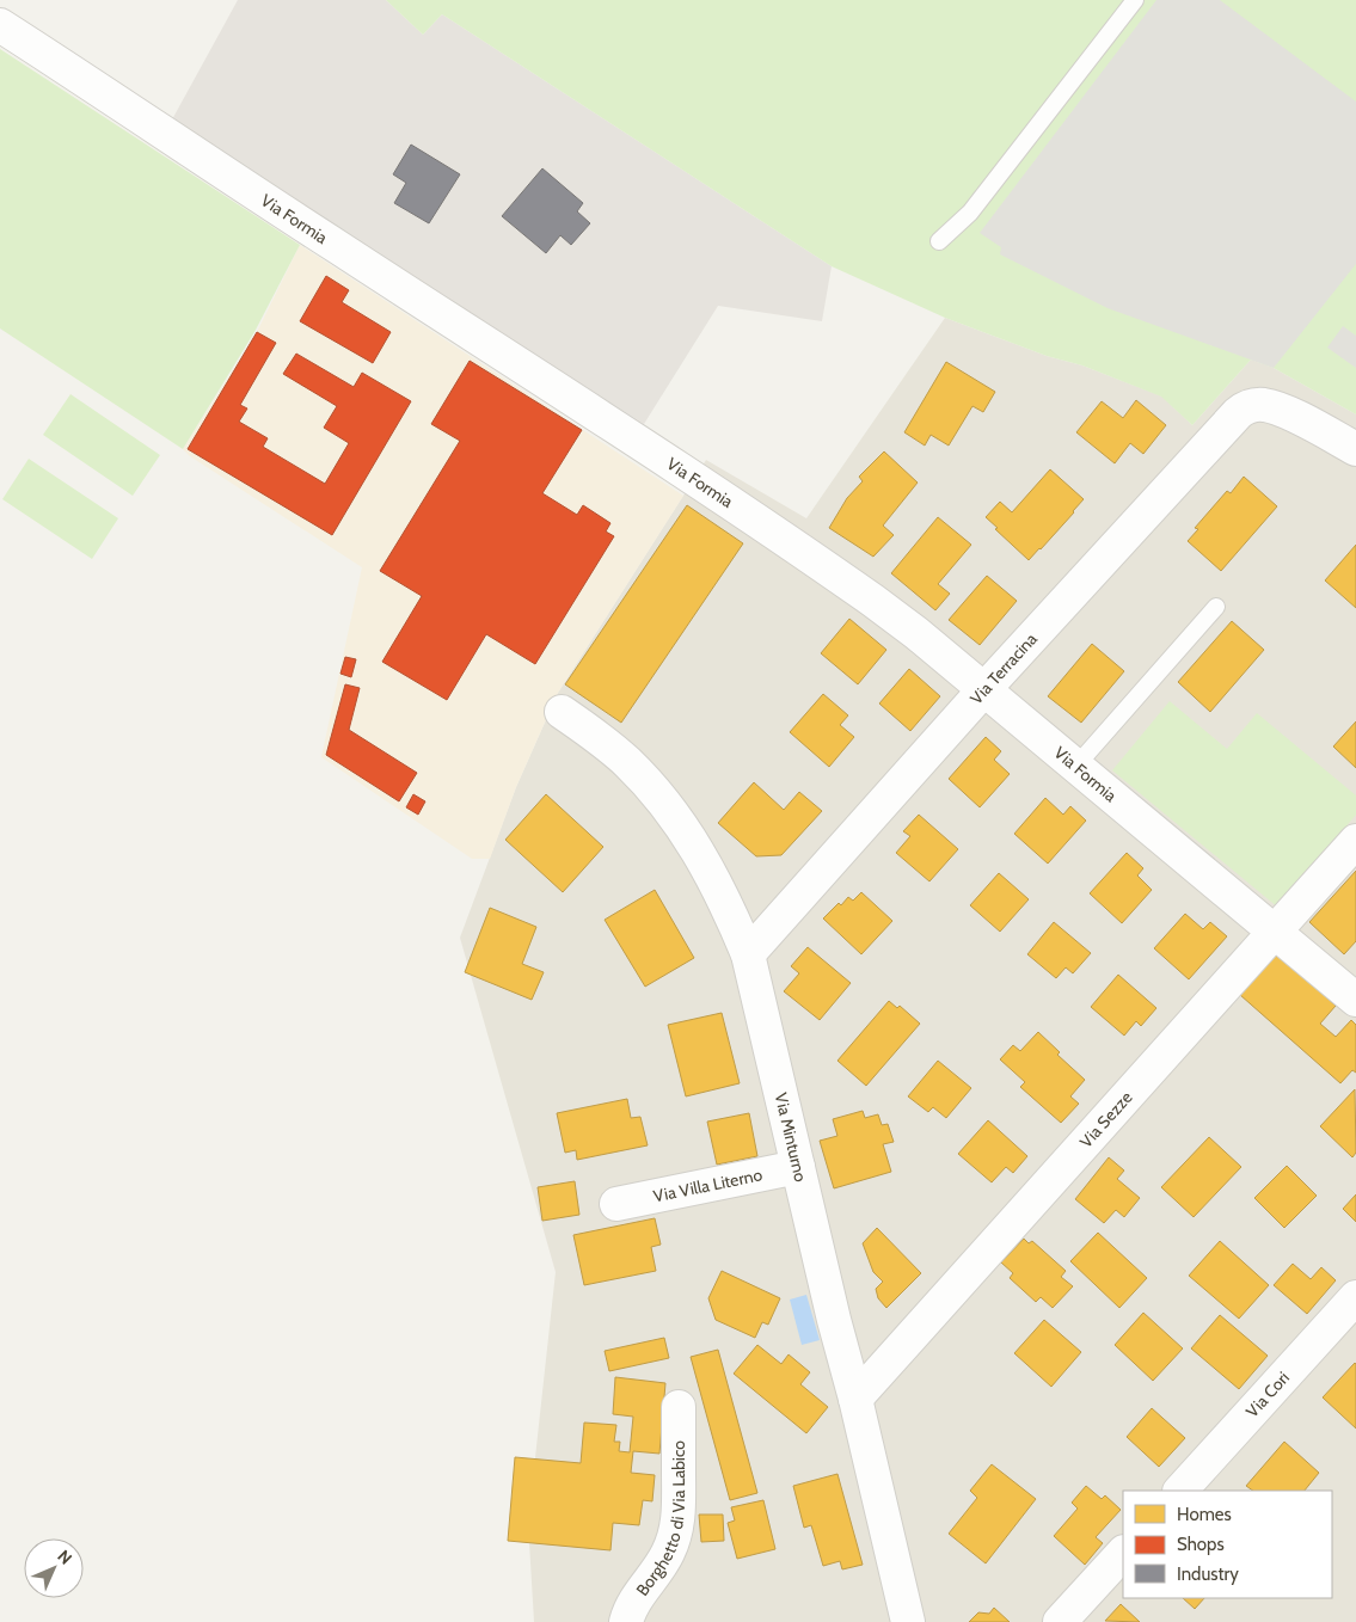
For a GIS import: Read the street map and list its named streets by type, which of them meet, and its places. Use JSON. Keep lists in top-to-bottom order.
{
  "streets": {
    "street": [
      "Via Formia",
      "Via Terracina",
      "Via Sezze",
      "Via Minturno",
      "Via Villa Literno",
      "Via Cori",
      "Borghetto di Via Labico"
    ]
  },
  "crossings": [
    ["Via Formia", "Via Terracina"],
    ["Via Formia", "Via Sezze"],
    ["Via Terracina", "Via Minturno"],
    ["Via Sezze", "Via Minturno"],
    ["Via Minturno", "Via Villa Literno"]
  ],
  "legend": ["Homes", "Shops", "Industry"],
  "north": "top right"
}
